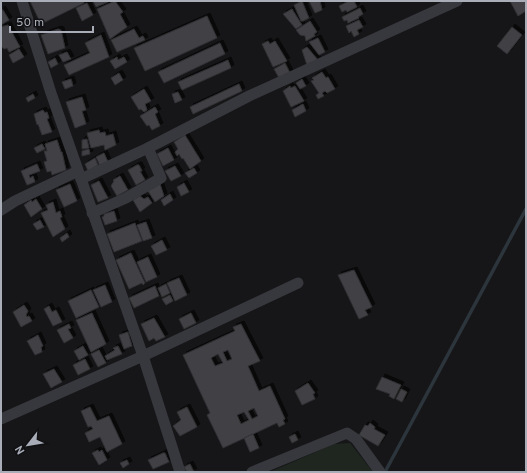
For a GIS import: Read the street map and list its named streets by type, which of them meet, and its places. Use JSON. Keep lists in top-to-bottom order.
{
  "scale_bar": "50 m",
  "north": "bottom left"
}
